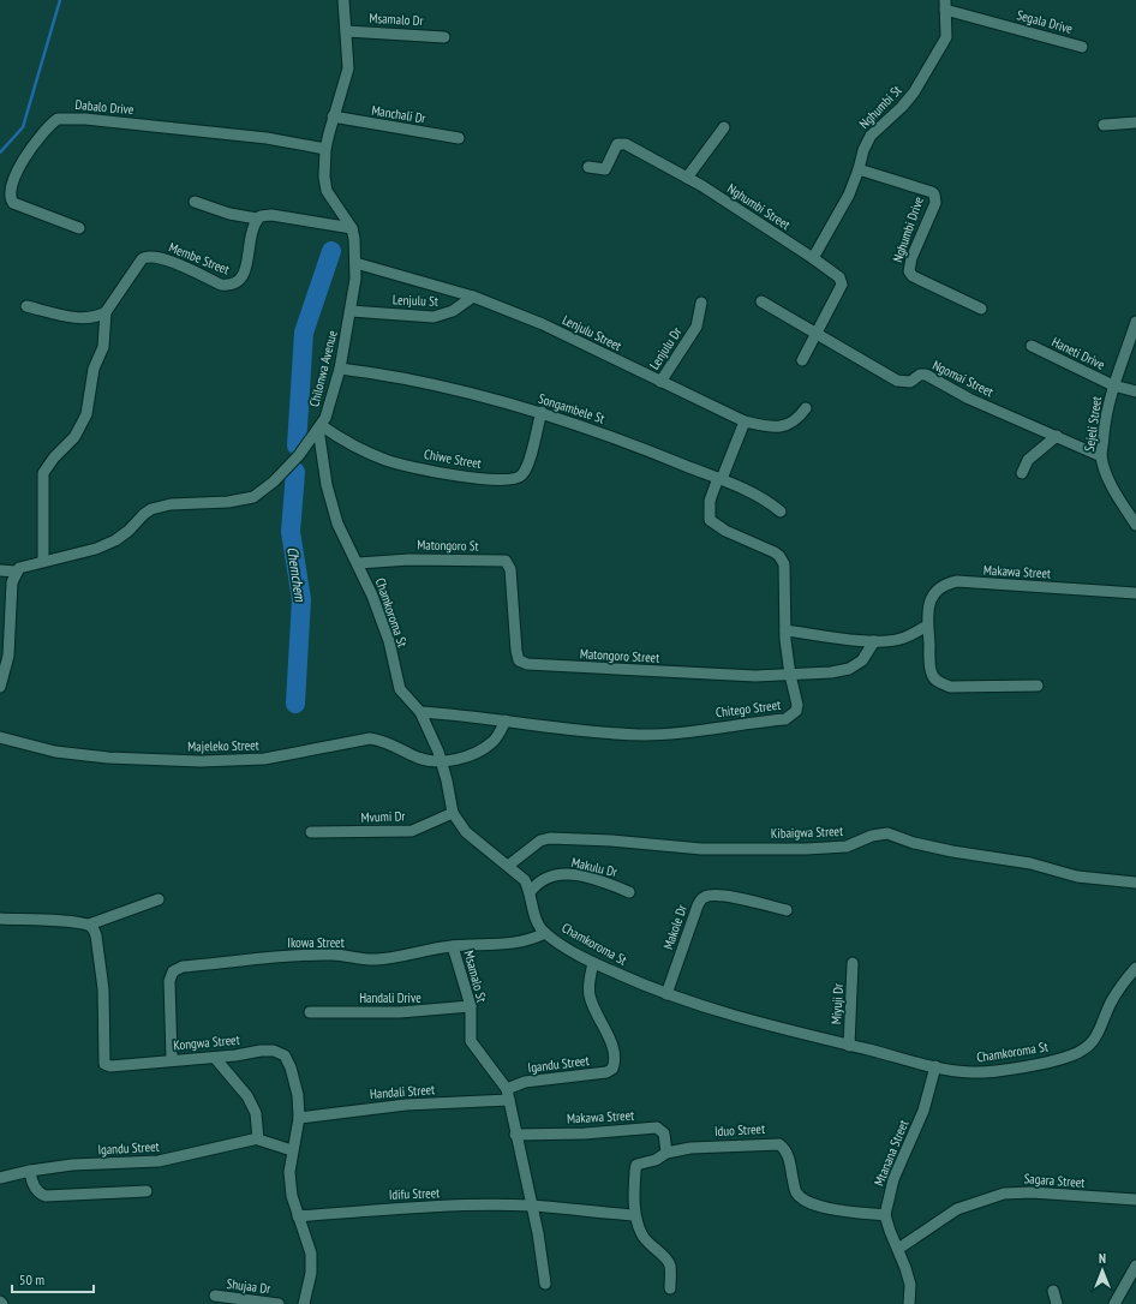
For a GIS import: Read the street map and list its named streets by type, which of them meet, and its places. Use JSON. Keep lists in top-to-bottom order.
{
  "streets": {
    "street": [
      "Msamalo Dr",
      "Segala Drive",
      "Dabalo Drive",
      "Nghumbi St",
      "Manchali Dr",
      "Nghumbi Street",
      "Nghumbi Drive",
      "Membe Street",
      "Lenjulu St",
      "Lenjulu Street",
      "Lenjulu Dr",
      "Haneti Drive",
      "Chilonwa Avenue",
      "Ngomai Street",
      "Songambele St",
      "Sejeli Street",
      "Chiwe Street",
      "Matongoro St",
      "Makawa Street",
      "Chamkoroma St",
      "Matongoro Street",
      "Chitego Street",
      "Majeleko Street",
      "Mvumi Dr",
      "Kibaigwa Street",
      "Makulu Dr",
      "Makole Dr",
      "Ikowa Street",
      "Msamalo St",
      "Handali Drive",
      "Miyuji Dr",
      "Kongwa Street",
      "Igandu Street",
      "Handali Street",
      "Iduo Street",
      "Mtanana Street",
      "Sagara Street",
      "Idifu Street",
      "Shujaa Dr"
    ]
  },
  "crossings": [
    ["Msamalo Dr", "Chilonwa Avenue"],
    ["Segala Drive", "Nghumbi St"],
    ["Dabalo Drive", "Chilonwa Avenue"],
    ["Nghumbi St", "Nghumbi Street"],
    ["Nghumbi St", "Nghumbi Drive"],
    ["Manchali Dr", "Chilonwa Avenue"],
    ["Nghumbi Street", "Ngomai Street"],
    ["Membe Street", "Chilonwa Avenue"],
    ["Lenjulu St", "Lenjulu Street"],
    ["Lenjulu St", "Chilonwa Avenue"],
    ["Lenjulu Street", "Lenjulu Dr"],
    ["Lenjulu Street", "Chilonwa Avenue"],
    ["Haneti Drive", "Sejeli Street"],
    ["Chilonwa Avenue", "Songambele St"],
    ["Chilonwa Avenue", "Chiwe Street"],
    ["Chilonwa Avenue", "Chamkoroma St"],
    ["Ngomai Street", "Sejeli Street"],
    ["Songambele St", "Chiwe Street"],
    ["Songambele St", "Chitego Street"],
    ["Chiwe Street", "Chamkoroma St"],
    ["Matongoro St", "Chamkoroma St"],
    ["Matongoro St", "Matongoro Street"],
    ["Makawa Street", "Iduo Street"],
    ["Chamkoroma St", "Chitego Street"],
    ["Chamkoroma St", "Majeleko Street"],
    ["Chamkoroma St", "Mvumi Dr"],
    ["Chamkoroma St", "Kibaigwa Street"],
    ["Chamkoroma St", "Makulu Dr"],
    ["Chamkoroma St", "Makole Dr"],
    ["Chamkoroma St", "Ikowa Street"],
    ["Chamkoroma St", "Miyuji Dr"],
    ["Chamkoroma St", "Igandu Street"],
    ["Chamkoroma St", "Mtanana Street"],
    ["Matongoro Street", "Chitego Street"],
    ["Ikowa Street", "Msamalo St"],
    ["Ikowa Street", "Kongwa Street"],
    ["Msamalo St", "Handali Drive"],
    ["Msamalo St", "Igandu Street"],
    ["Msamalo St", "Handali Street"],
    ["Kongwa Street", "Handali Street"],
    ["Kongwa Street", "Idifu Street"],
    ["Igandu Street", "Handali Street"],
    ["Iduo Street", "Mtanana Street"]
  ],
  "water": ["Chemchem"],
  "scale_bar": "50 m",
  "north": "top"
}
